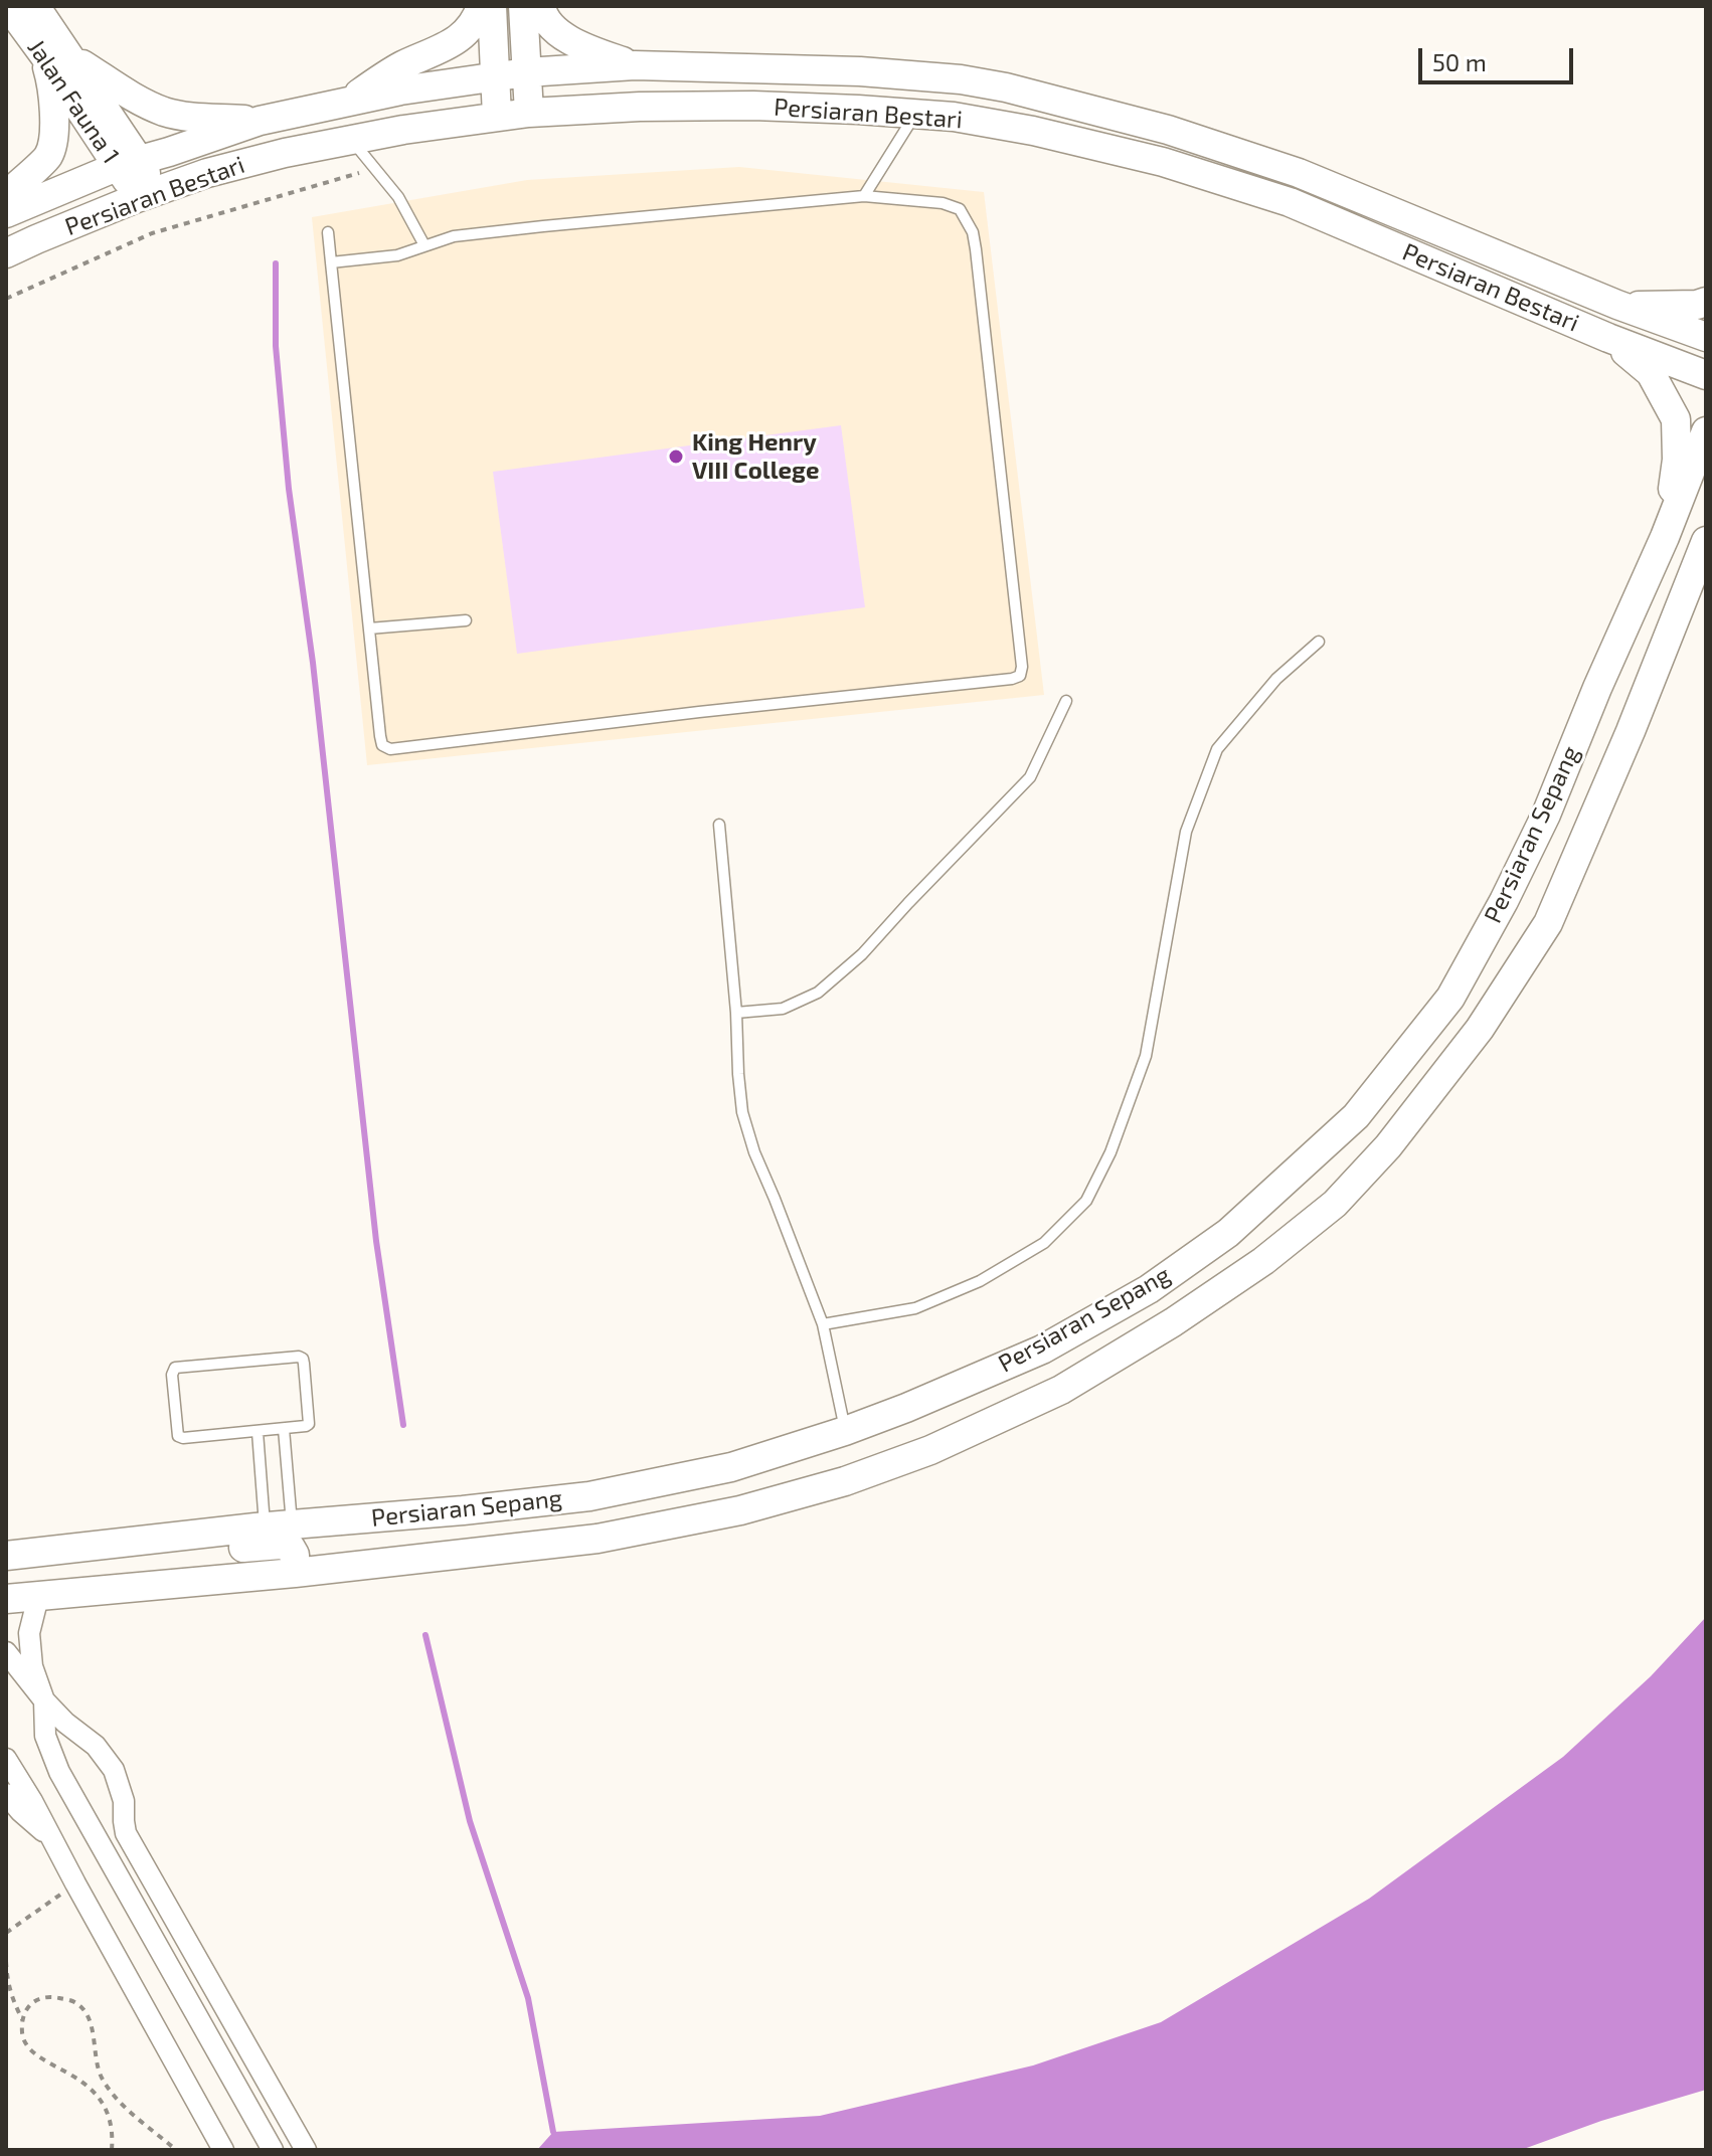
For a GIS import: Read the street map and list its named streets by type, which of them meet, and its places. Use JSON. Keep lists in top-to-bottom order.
{
  "streets": {
    "street": ["Jalan Fauna 1", "Persiaran Bestari", "Persiaran Sepang"]
  },
  "crossings": [
    ["Jalan Fauna 1", "Persiaran Bestari"]
  ],
  "places": ["King Henry VIII College"],
  "scale_bar": "50 m"
}
